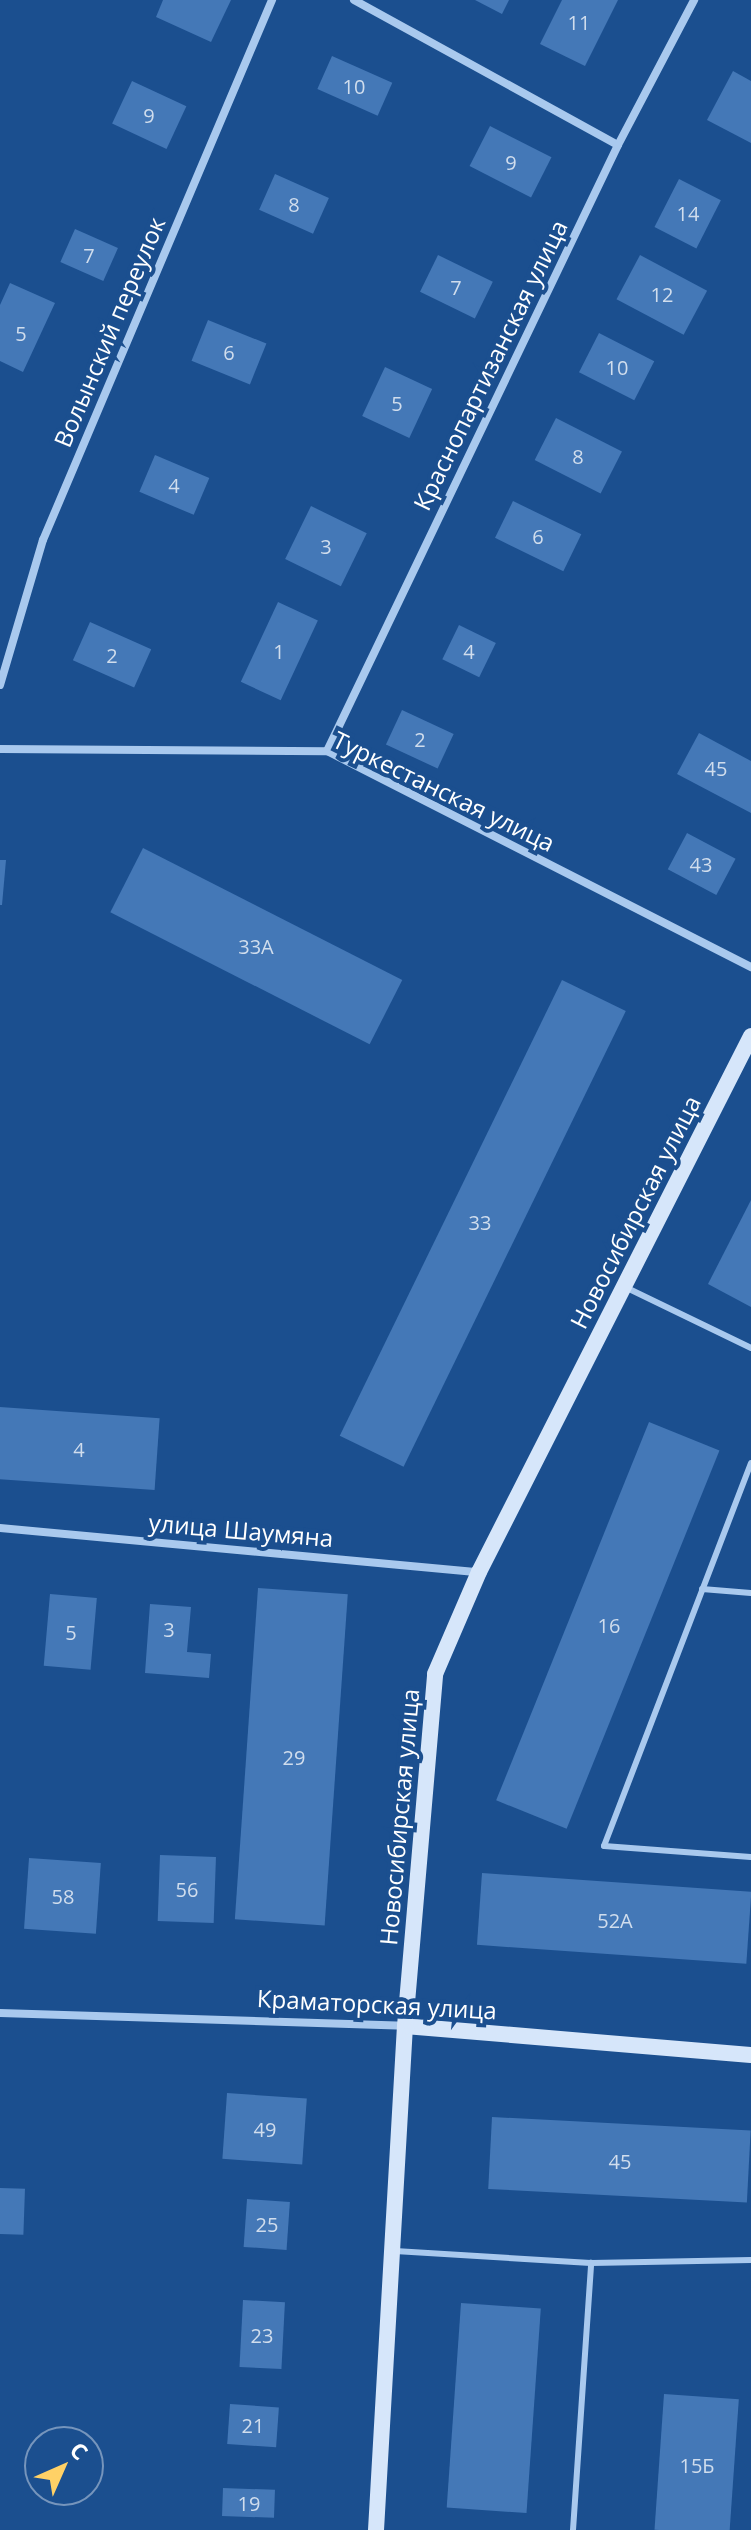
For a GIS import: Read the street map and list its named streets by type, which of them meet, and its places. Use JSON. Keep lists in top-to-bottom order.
{
  "streets": {
    "main road": ["Новосибирская улица", "Краматорская улица"],
    "street": [
      "Волынский переулок",
      "Краснопартизанская улица",
      "Туркестанская улица",
      "улица Шаумяна"
    ]
  },
  "crossings": [
    ["Краснопартизанская улица", "Туркестанская улица"],
    ["Новосибирская улица", "улица Шаумяна"],
    ["Новосибирская улица", "Краматорская улица"]
  ],
  "house_numbers": [
    "11",
    "10",
    "9",
    "9",
    "8",
    "14",
    "7",
    "7",
    "12",
    "5",
    "6",
    "10",
    "5",
    "8",
    "4",
    "6",
    "3",
    "1",
    "4",
    "2",
    "2",
    "45",
    "43",
    "33А",
    "33",
    "4",
    "16",
    "3",
    "5",
    "29",
    "56",
    "58",
    "52А",
    "49",
    "45",
    "25",
    "23",
    "21",
    "15Б",
    "19"
  ],
  "north": "top right"
}
